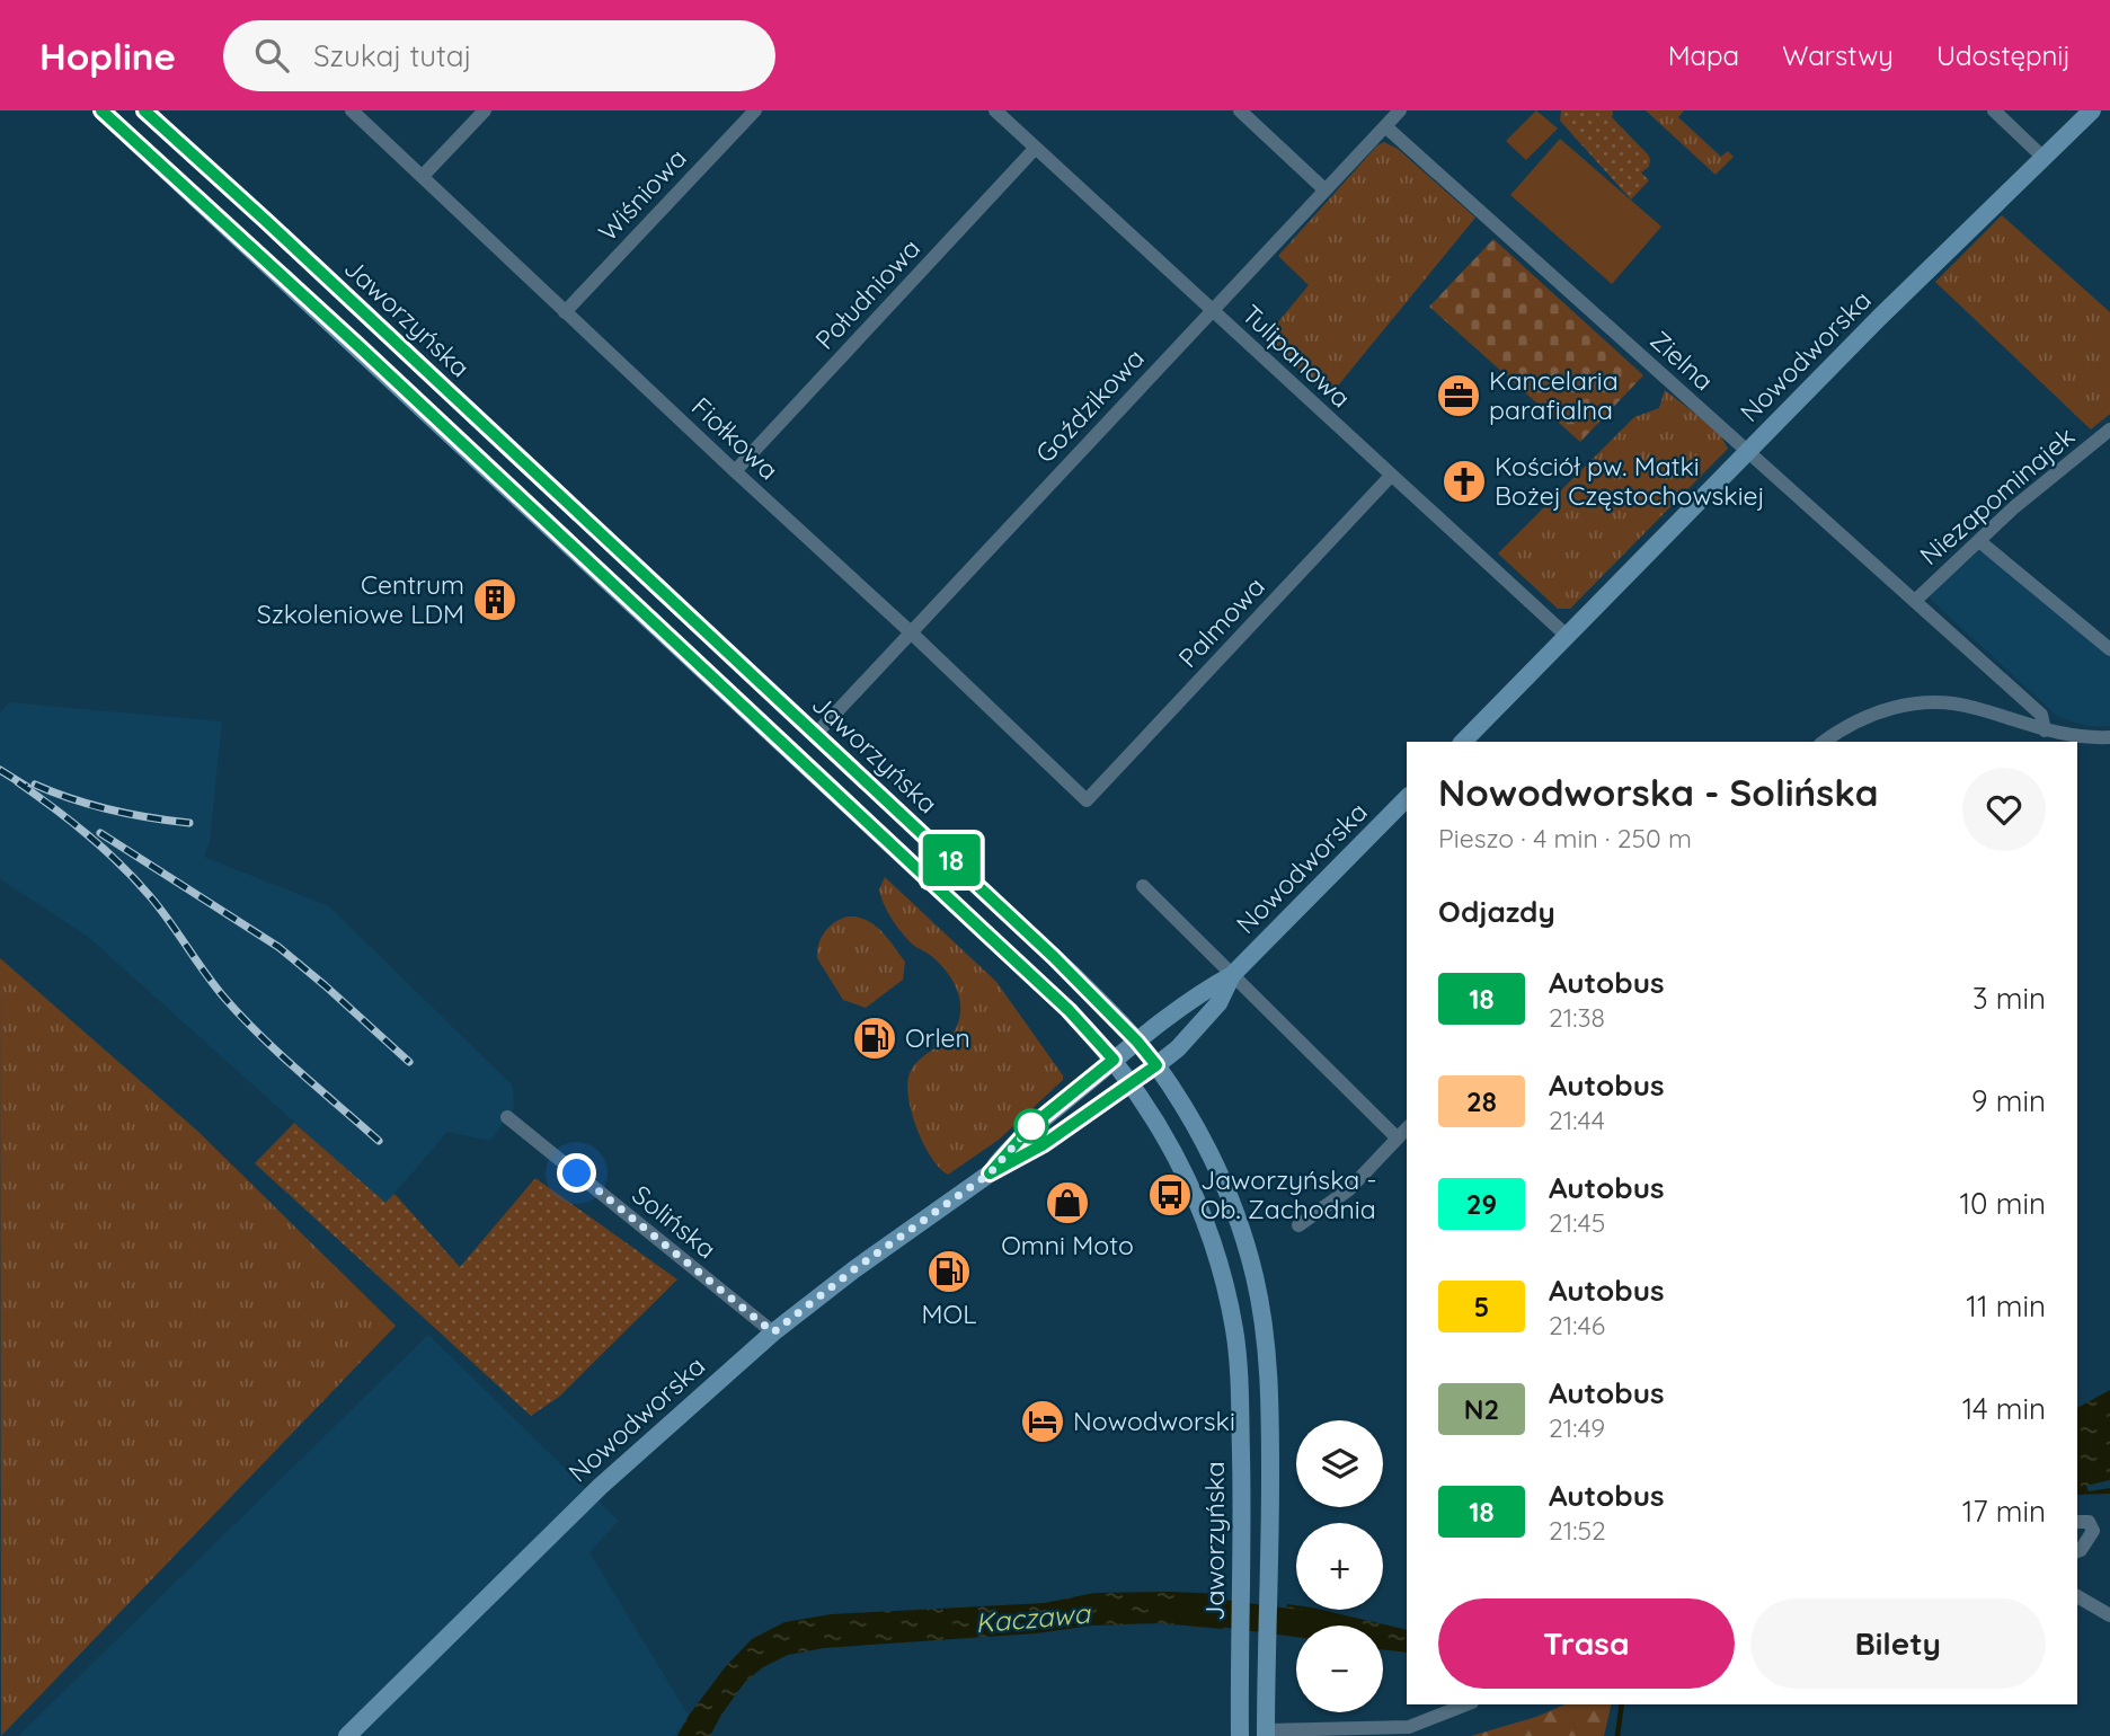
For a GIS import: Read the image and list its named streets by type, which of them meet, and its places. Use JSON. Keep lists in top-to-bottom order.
{
  "streets": {
    "main road": ["Jaworzyńska", "Nowodworska"],
    "street": [
      "Wiśniowa",
      "Południowa",
      "Tulipanowa",
      "Zielna",
      "Goździkowa",
      "Fiołkowa",
      "Niezapominajek",
      "Palmowa",
      "Solińska"
    ]
  },
  "crossings": [
    ["Wiśniowa", "Fiołkowa"],
    ["Południowa", "Tulipanowa"],
    ["Południowa", "Fiołkowa"],
    ["Jaworzyńska", "Nowodworska"],
    ["Jaworzyńska", "Goździkowa"],
    ["Tulipanowa", "Nowodworska"],
    ["Tulipanowa", "Goździkowa"],
    ["Tulipanowa", "Palmowa"],
    ["Nowodworska", "Zielna"],
    ["Nowodworska", "Solińska"],
    ["Zielna", "Goździkowa"],
    ["Zielna", "Niezapominajek"],
    ["Goździkowa", "Fiołkowa"],
    ["Fiołkowa", "Palmowa"]
  ],
  "water": ["Kaczawa"],
  "places": {
    "office": ["Kancelaria parafialna"],
    "church": ["Kościół pw. Matki Bożej Częstochowskiej"],
    "building": ["Centrum Szkoleniowe LDM"],
    "fuel station": ["Orlen", "MOL"],
    "bus stop": ["Jaworzyńska - Ob. Zachodnia"],
    "shop": ["Omni Moto"],
    "hotel": ["Nowodworski"]
  },
  "lines": ["bus line 18"],
  "page": {
    "header": "Hopline",
    "search": "Szukaj tutaj",
    "nav": ["Mapa", "Warstwy", "Udostępnij"],
    "on_map": "18",
    "heading": [
      ["Nowodworska - Solińska", "Pieszo · 4 min · 250 m"],
      "Odjazdy"
    ],
    "list": [
      {
        "mark": "18",
        "name": "Autobus",
        "note": "21:38",
        "value": "3 min"
      },
      {
        "mark": "28",
        "name": "Autobus",
        "note": "21:44",
        "value": "9 min"
      },
      {
        "mark": "29",
        "name": "Autobus",
        "note": "21:45",
        "value": "10 min"
      },
      {
        "mark": "5",
        "name": "Autobus",
        "note": "21:46",
        "value": "11 min"
      },
      {
        "mark": "N2",
        "name": "Autobus",
        "note": "21:49",
        "value": "14 min"
      },
      {
        "mark": "18",
        "name": "Autobus",
        "note": "21:52",
        "value": "17 min"
      }
    ],
    "map_buttons": ["+", "−"],
    "buttons": ["Trasa", "Bilety"]
  }
}
